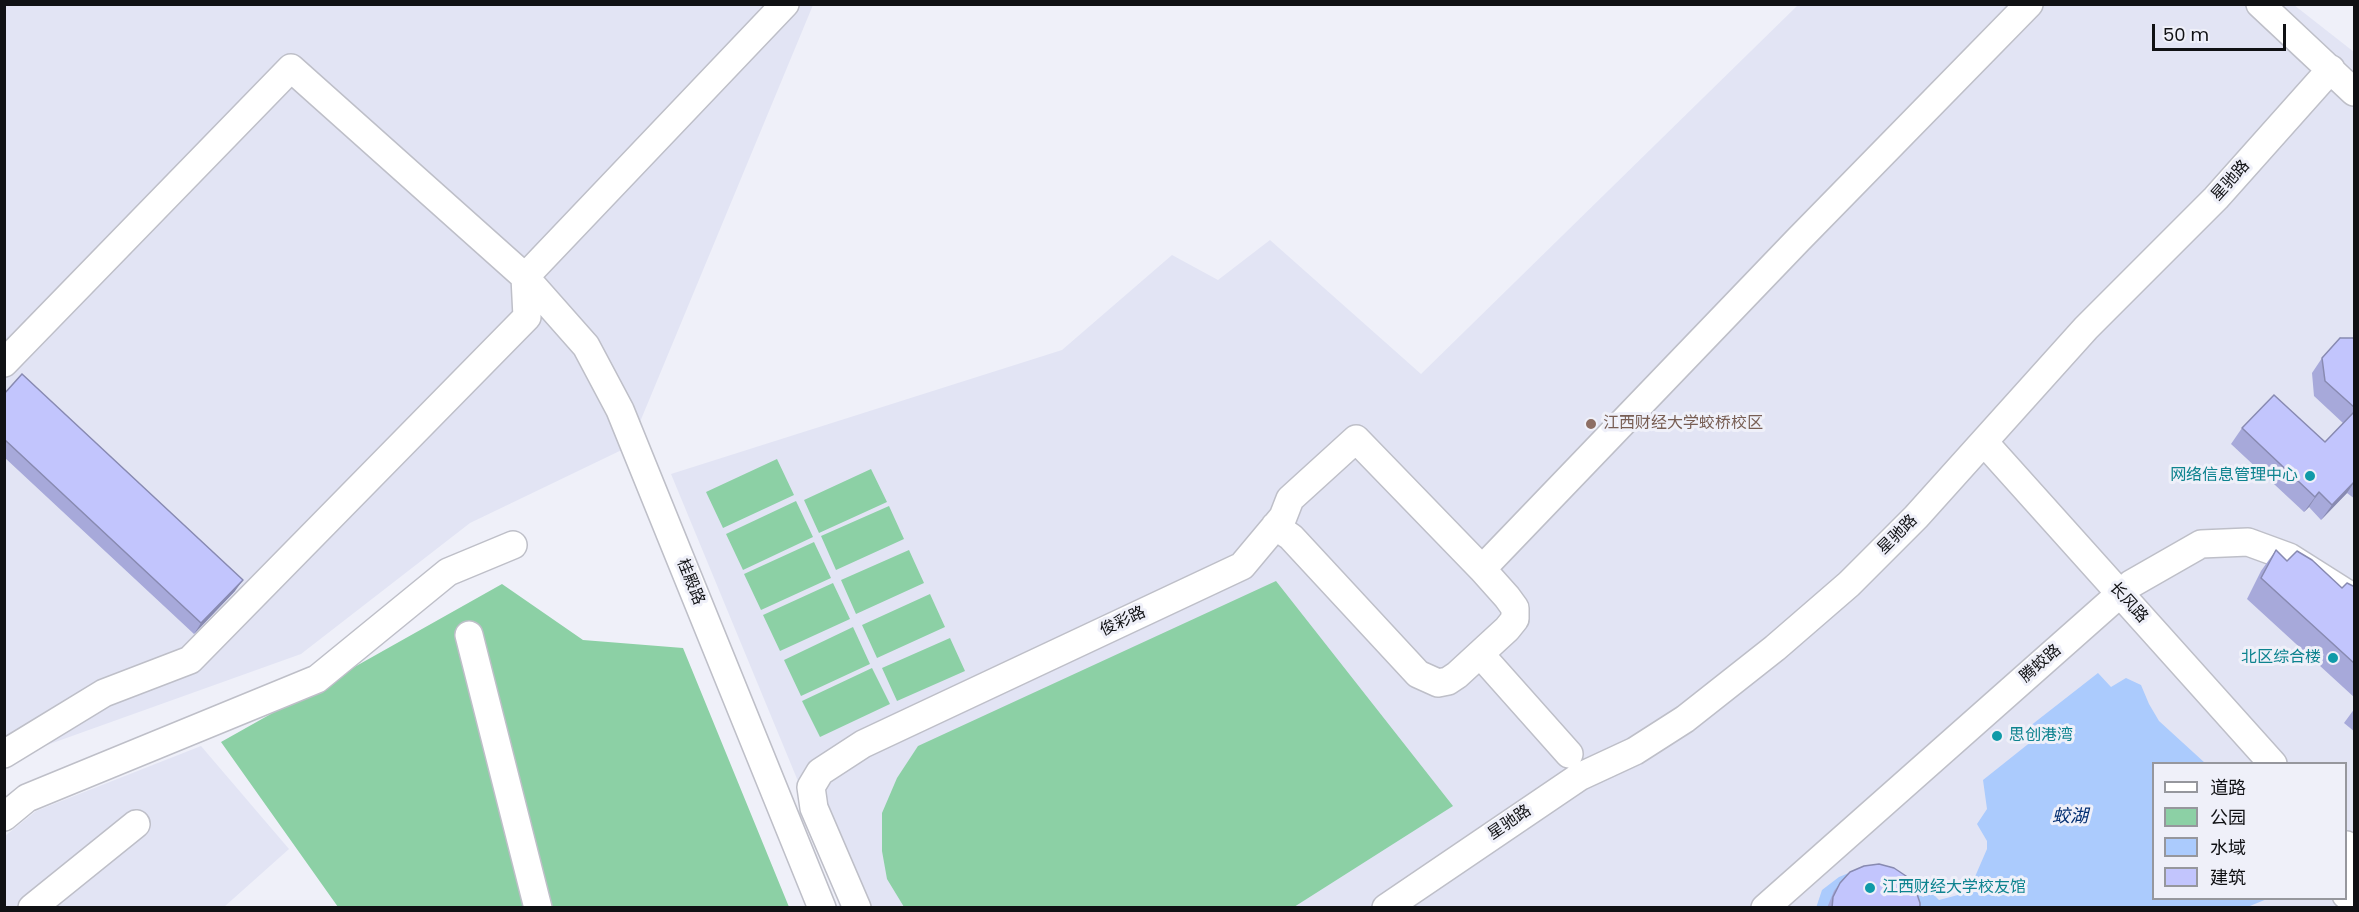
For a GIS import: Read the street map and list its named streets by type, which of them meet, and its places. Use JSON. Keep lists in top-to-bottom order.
{
  "streets": {
    "street": [
      "星驰路",
      "桂殿路",
      "长风路",
      "俊彩路",
      "腾蛟路"
    ]
  },
  "crossings": [
    ["星驰路", "长风路"],
    ["长风路", "腾蛟路"]
  ],
  "water": ["蛟湖"],
  "places": [
    "江西财经大学蛟桥校区",
    "网络信息管理中心",
    "北区综合楼",
    "思创港湾",
    "江西财经大学校友馆"
  ],
  "legend": [
    "道路",
    "公园",
    "水域",
    "建筑"
  ],
  "scale_bar": "50 m"
}
